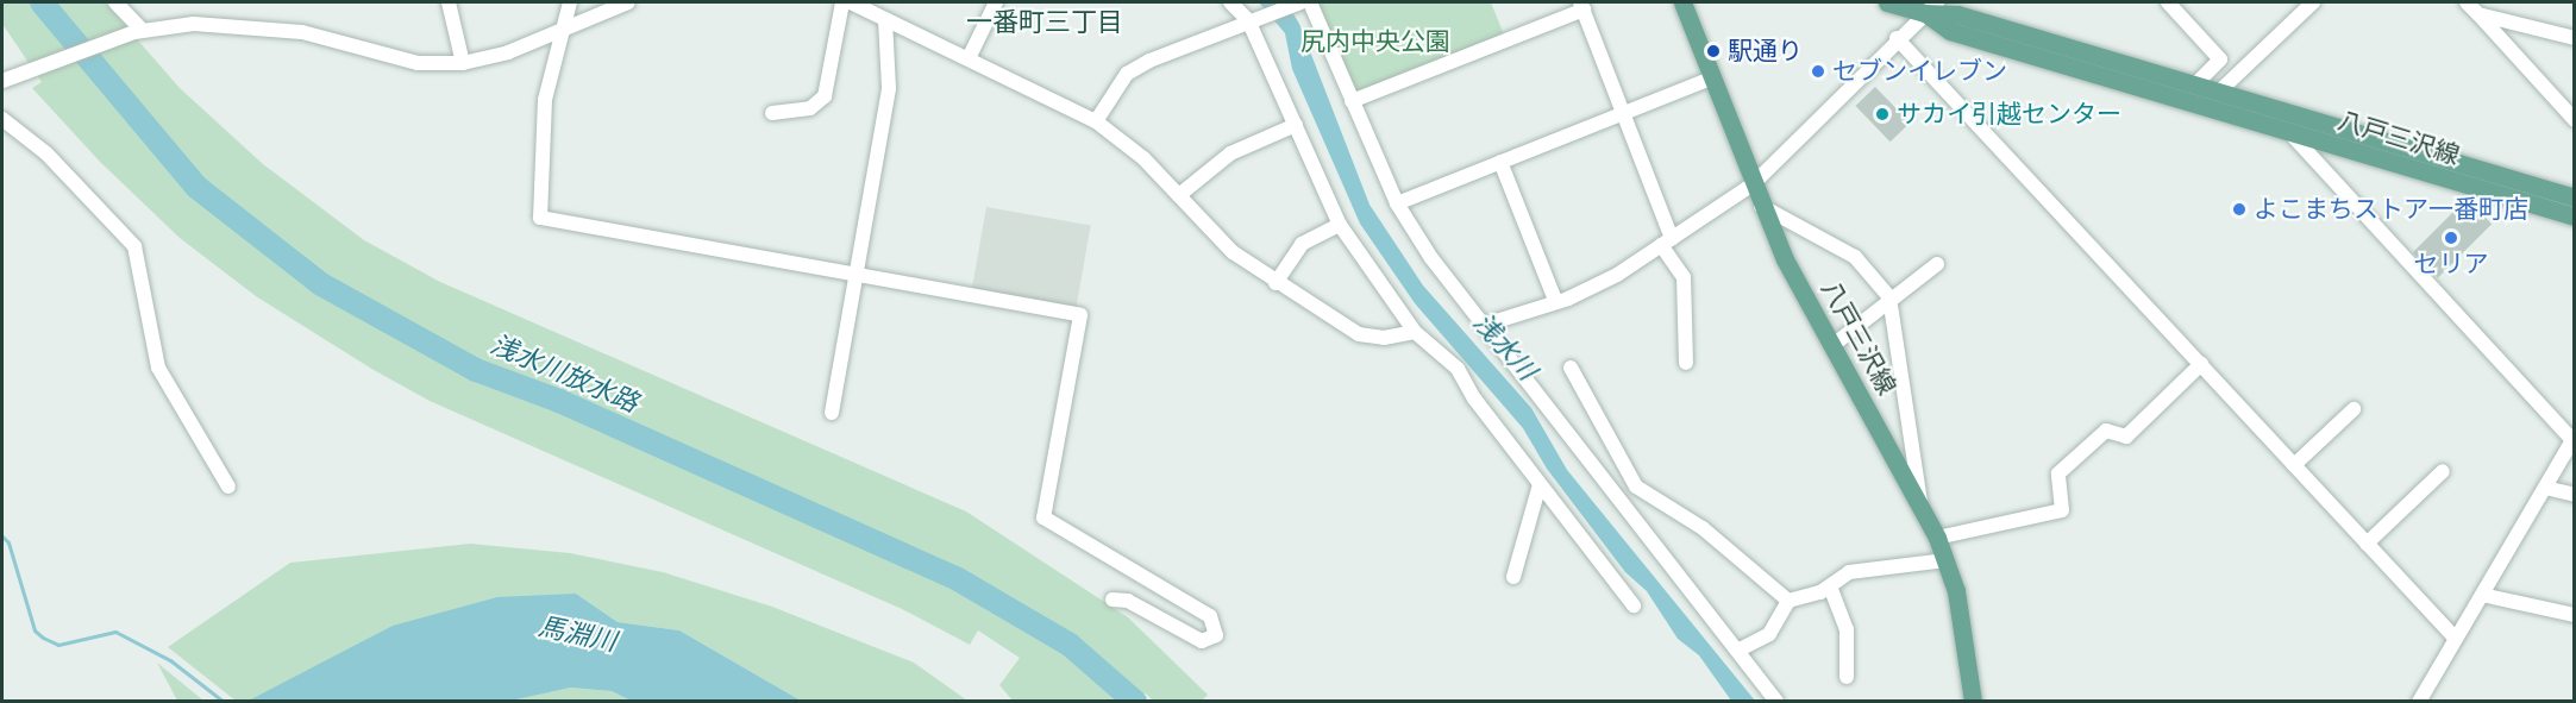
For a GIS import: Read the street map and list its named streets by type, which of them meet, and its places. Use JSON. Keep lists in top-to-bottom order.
{
  "streets": {
    "main road": ["八戸三沢線"]
  },
  "districts": ["一番町三丁目"],
  "water": ["浅水川", "浅水川放水路", "馬淵川"],
  "parks": ["尻内中央公園"],
  "places": [
    "駅通り",
    "セブンイレブン",
    "サカイ引越センター",
    "よこまちストア一番町店",
    "セリア"
  ]
}
